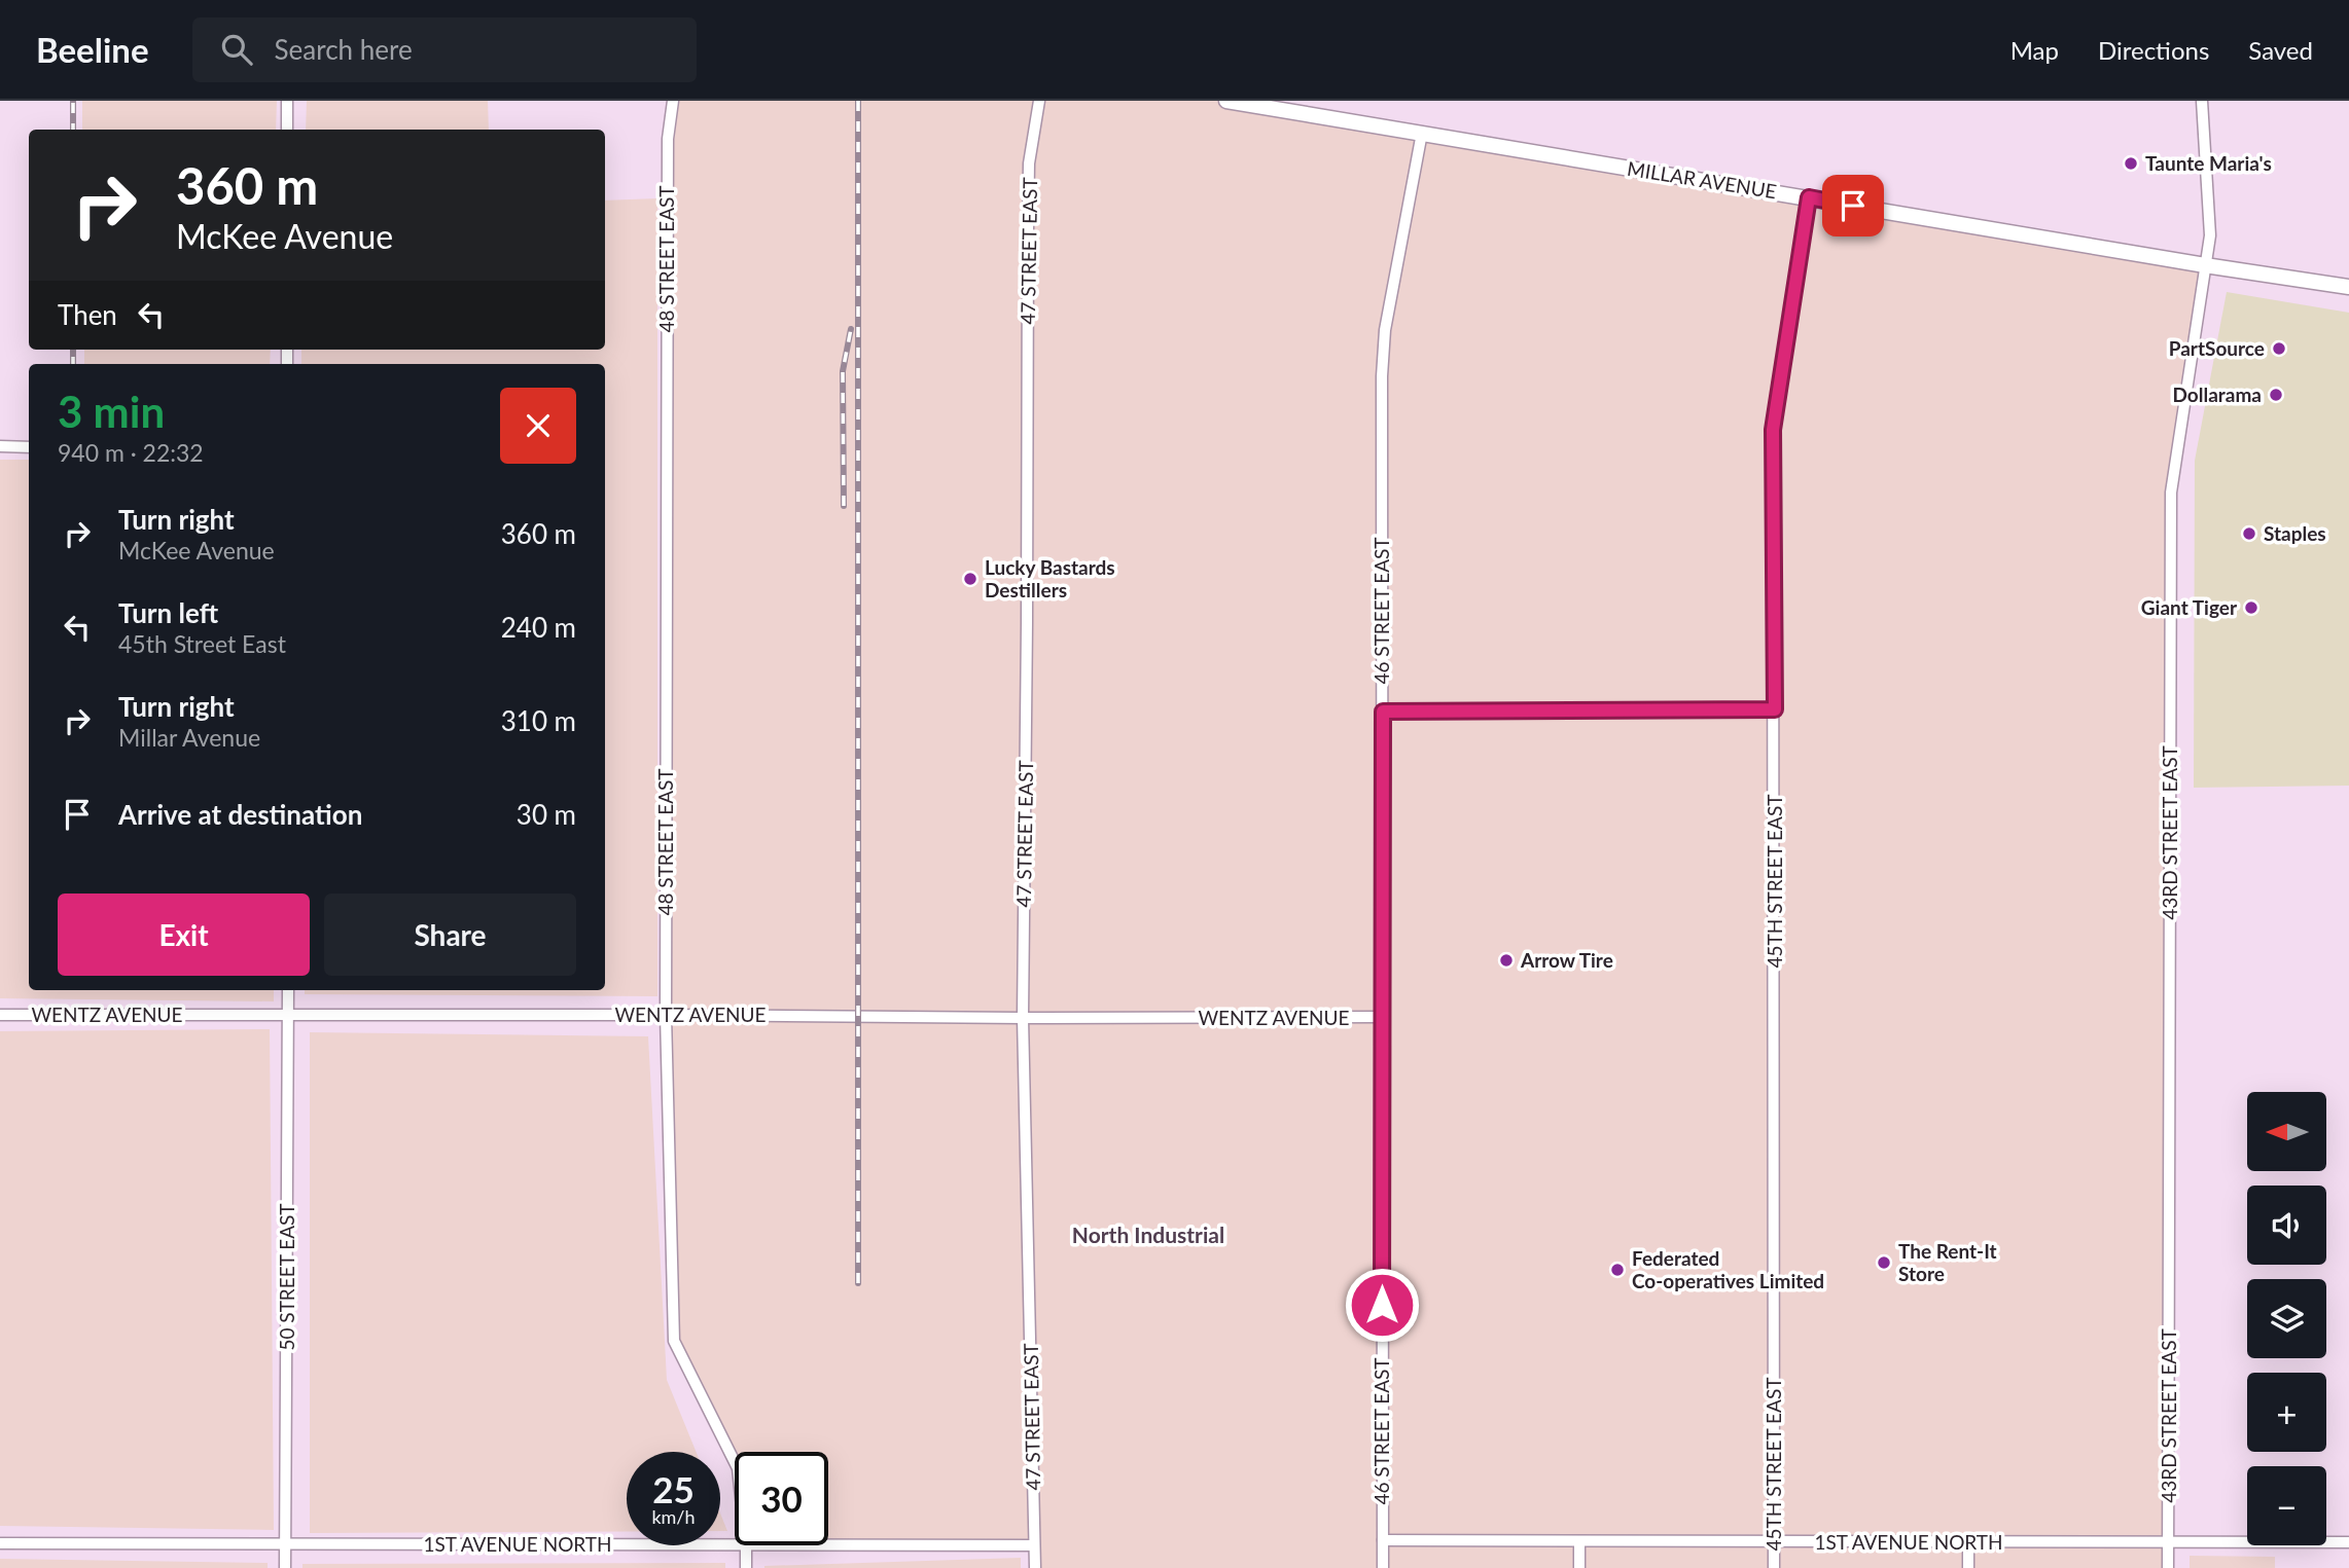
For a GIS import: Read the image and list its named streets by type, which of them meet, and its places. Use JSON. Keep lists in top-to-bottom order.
{
  "streets": {
    "street": [
      "MILLAR AVENUE",
      "47 STREET EAST",
      "48 STREET EAST",
      "46 STREET EAST",
      "43RD STREET EAST",
      "45TH STREET EAST",
      "WENTZ AVENUE",
      "50 STREET EAST",
      "1ST AVENUE NORTH"
    ]
  },
  "crossings": [
    ["MILLAR AVENUE", "46 STREET EAST"],
    ["MILLAR AVENUE", "43RD STREET EAST"],
    ["MILLAR AVENUE", "45TH STREET EAST"],
    ["47 STREET EAST", "WENTZ AVENUE"],
    ["47 STREET EAST", "1ST AVENUE NORTH"],
    ["48 STREET EAST", "WENTZ AVENUE"],
    ["46 STREET EAST", "WENTZ AVENUE"],
    ["46 STREET EAST", "1ST AVENUE NORTH"],
    ["43RD STREET EAST", "1ST AVENUE NORTH"],
    ["45TH STREET EAST", "1ST AVENUE NORTH"],
    ["WENTZ AVENUE", "50 STREET EAST"],
    ["50 STREET EAST", "1ST AVENUE NORTH"]
  ],
  "districts": ["North Industrial"],
  "places": [
    "Taunte Maria's",
    "PartSource",
    "Dollarama",
    "Staples",
    "Lucky Bastards Destillers",
    "Giant Tiger",
    "Arrow Tire",
    "The Rent-It Store",
    "Federated Co-operatives Limited"
  ],
  "north": "left",
  "page": {
    "header": "Beeline",
    "search": "Search here",
    "nav": ["Map", "Directions", "Saved"],
    "turn": ["360 m", "McKee Avenue"],
    "then": "Then",
    "heading": ["3 min", "940 m · 22:32"],
    "list": [
      {
        "name": "Turn right",
        "note": "McKee Avenue",
        "value": "360 m"
      },
      {
        "name": "Turn left",
        "note": "45th Street East",
        "value": "240 m"
      },
      {
        "name": "Turn right",
        "note": "Millar Avenue",
        "value": "310 m"
      },
      {
        "name": "Arrive at destination",
        "value": "30 m"
      }
    ],
    "buttons": ["Exit", "Share"],
    "map_buttons": ["+", "−"],
    "speed": "25 km/h",
    "limit": "30"
  }
}
